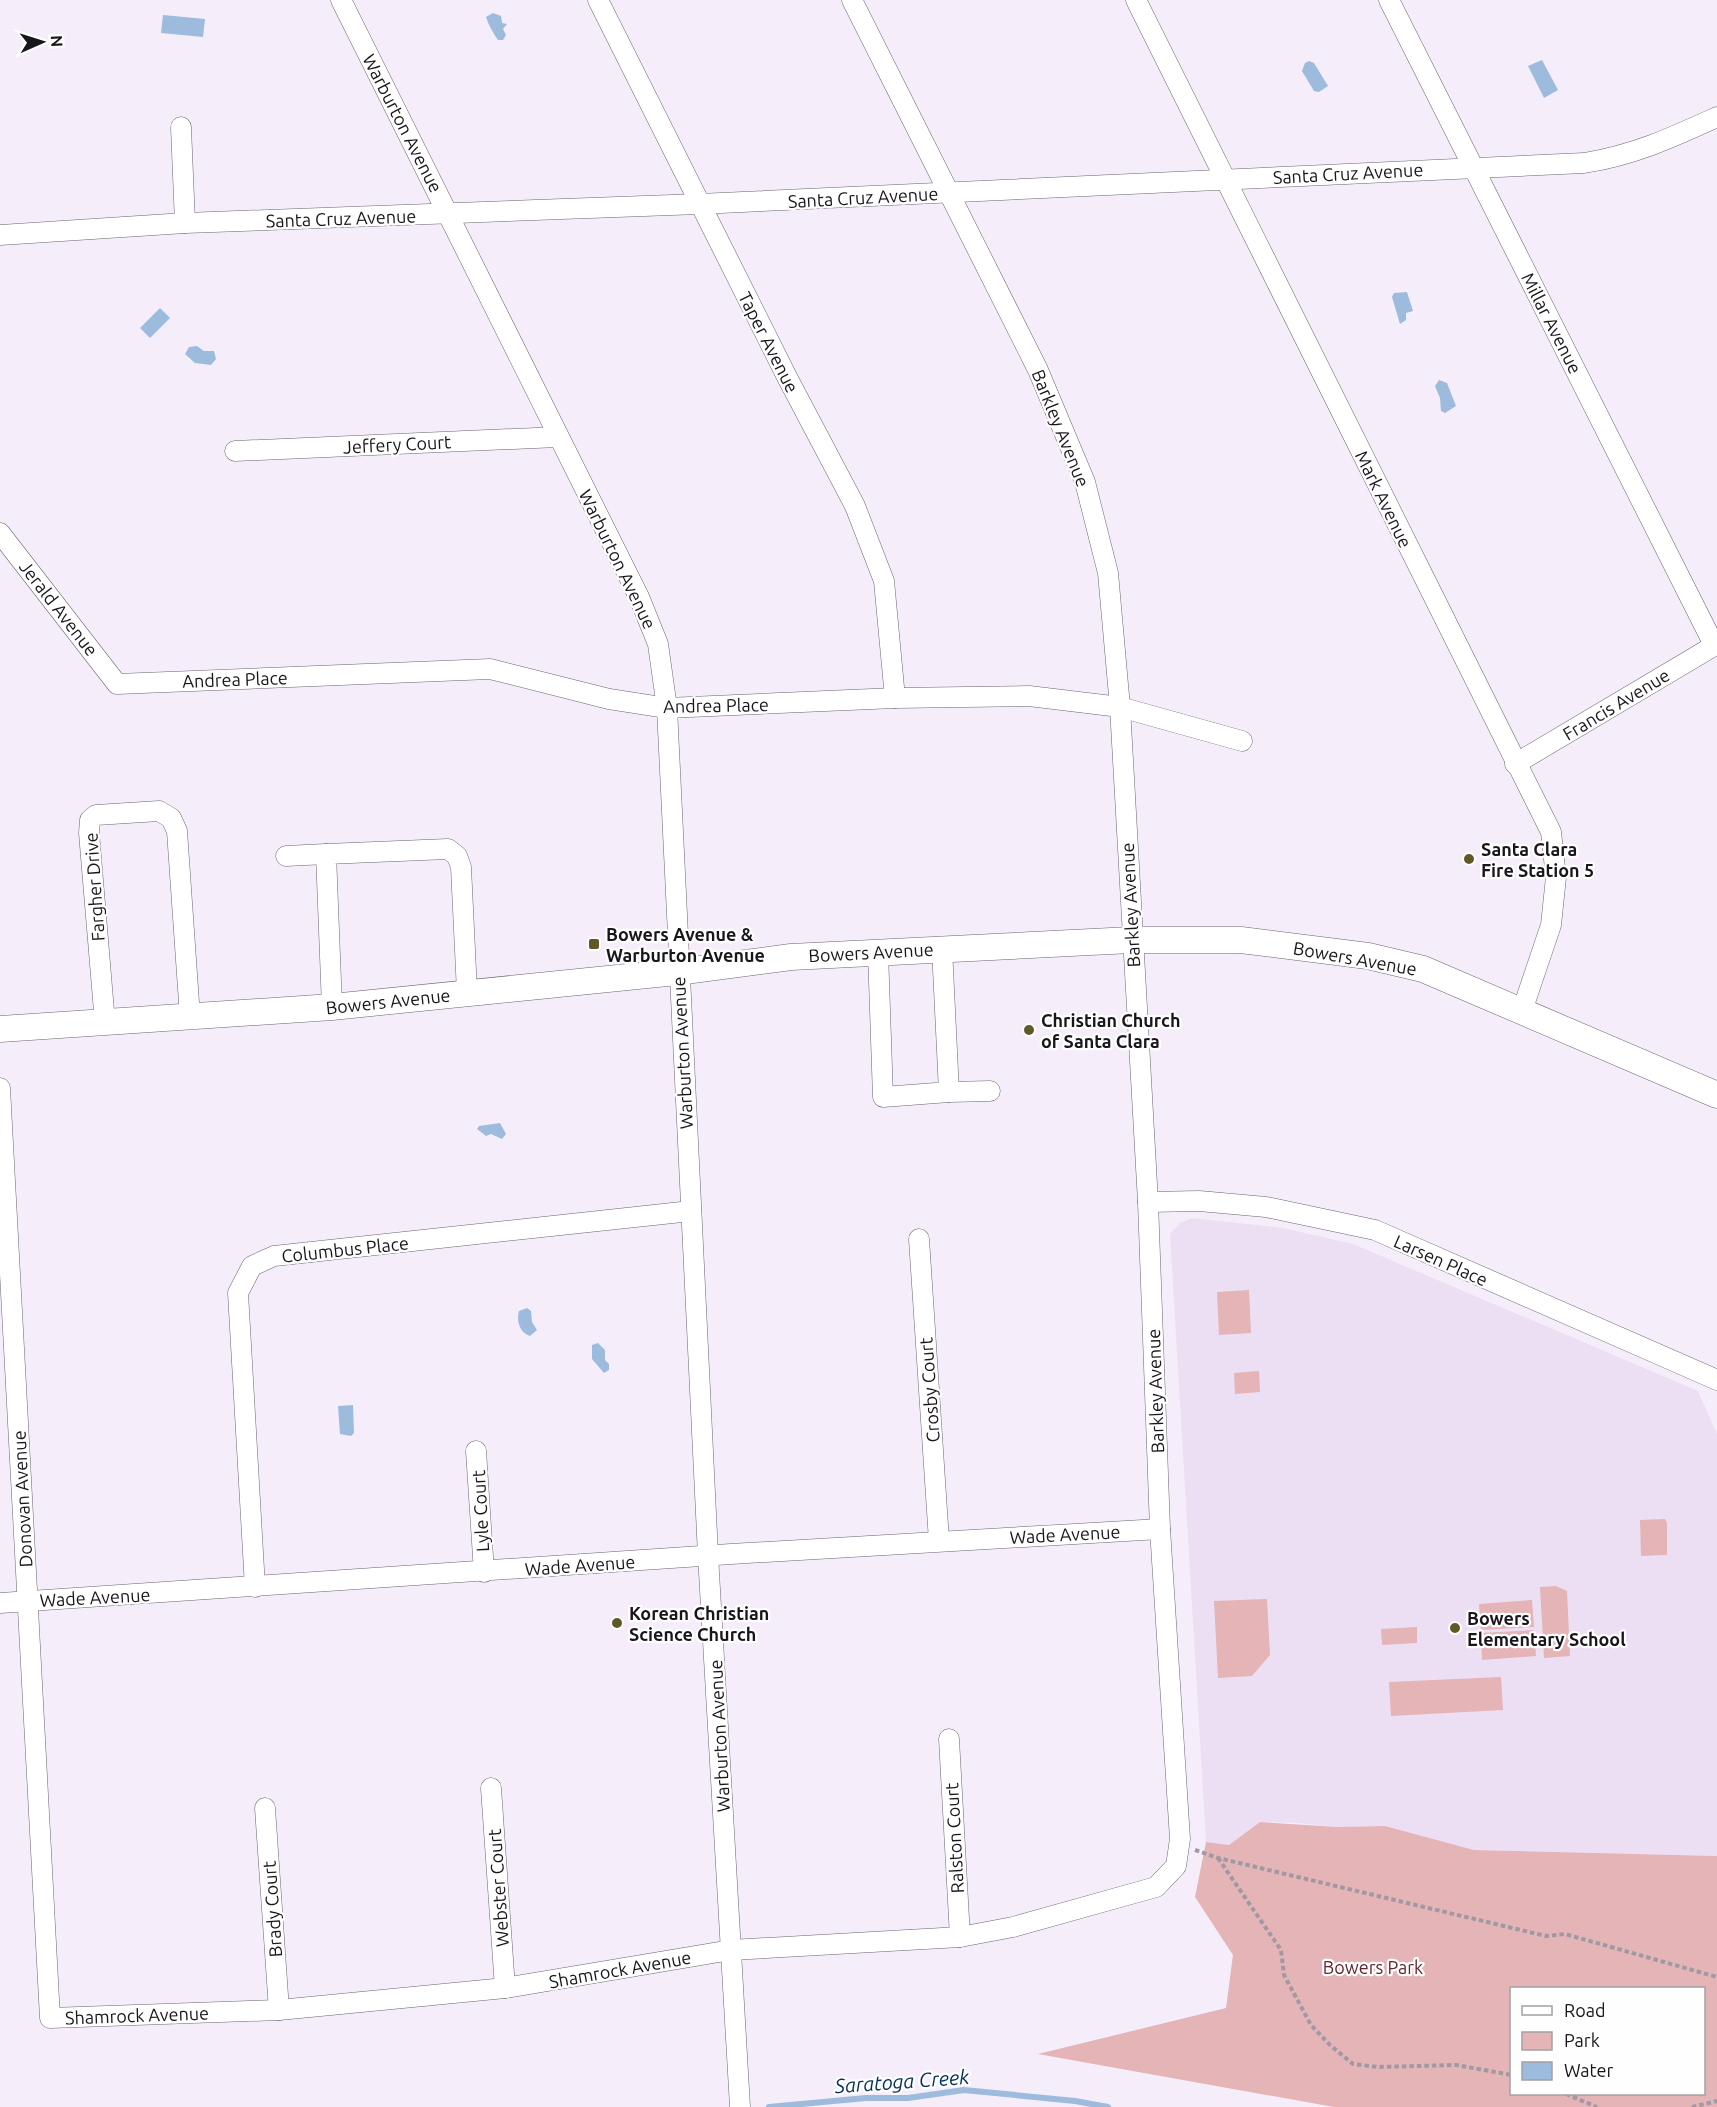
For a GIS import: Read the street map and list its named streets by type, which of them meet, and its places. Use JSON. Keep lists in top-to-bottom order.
{
  "streets": {
    "main road": ["Bowers Avenue"],
    "street": [
      "Warburton Avenue",
      "Santa Cruz Avenue",
      "Millar Avenue",
      "Taper Avenue",
      "Barkley Avenue",
      "Jeffery Court",
      "Mark Avenue",
      "Jerald Avenue",
      "Andrea Place",
      "Francis Avenue",
      "Fargher Drive",
      "Columbus Place",
      "Larsen Place",
      "Crosby Court",
      "Donovan Avenue",
      "Lyle Court",
      "Wade Avenue",
      "Ralston Court",
      "Webster Court",
      "Brady Court",
      "Shamrock Avenue"
    ]
  },
  "crossings": [
    ["Warburton Avenue", "Santa Cruz Avenue"],
    ["Warburton Avenue", "Jeffery Court"],
    ["Warburton Avenue", "Andrea Place"],
    ["Warburton Avenue", "Bowers Avenue"],
    ["Warburton Avenue", "Columbus Place"],
    ["Warburton Avenue", "Wade Avenue"],
    ["Warburton Avenue", "Shamrock Avenue"],
    ["Santa Cruz Avenue", "Millar Avenue"],
    ["Santa Cruz Avenue", "Taper Avenue"],
    ["Santa Cruz Avenue", "Barkley Avenue"],
    ["Santa Cruz Avenue", "Mark Avenue"],
    ["Millar Avenue", "Francis Avenue"],
    ["Taper Avenue", "Andrea Place"],
    ["Barkley Avenue", "Andrea Place"],
    ["Barkley Avenue", "Bowers Avenue"],
    ["Barkley Avenue", "Larsen Place"],
    ["Barkley Avenue", "Wade Avenue"],
    ["Barkley Avenue", "Shamrock Avenue"],
    ["Mark Avenue", "Francis Avenue"],
    ["Mark Avenue", "Bowers Avenue"],
    ["Jerald Avenue", "Andrea Place"],
    ["Fargher Drive", "Bowers Avenue"],
    ["Columbus Place", "Wade Avenue"],
    ["Crosby Court", "Wade Avenue"],
    ["Donovan Avenue", "Wade Avenue"],
    ["Donovan Avenue", "Shamrock Avenue"],
    ["Lyle Court", "Wade Avenue"],
    ["Ralston Court", "Shamrock Avenue"],
    ["Webster Court", "Shamrock Avenue"],
    ["Brady Court", "Shamrock Avenue"]
  ],
  "water": ["Saratoga Creek"],
  "parks": ["Bowers Park"],
  "places": {
    "other": [
      "Santa Clara Fire Station 5",
      "Christian Church of Santa Clara",
      "Korean Christian Science Church",
      "Bowers Elementary School"
    ],
    "transit": ["Bowers Avenue & Warburton Avenue"]
  },
  "legend": ["Road", "Park", "Water"],
  "north": "right"
}
